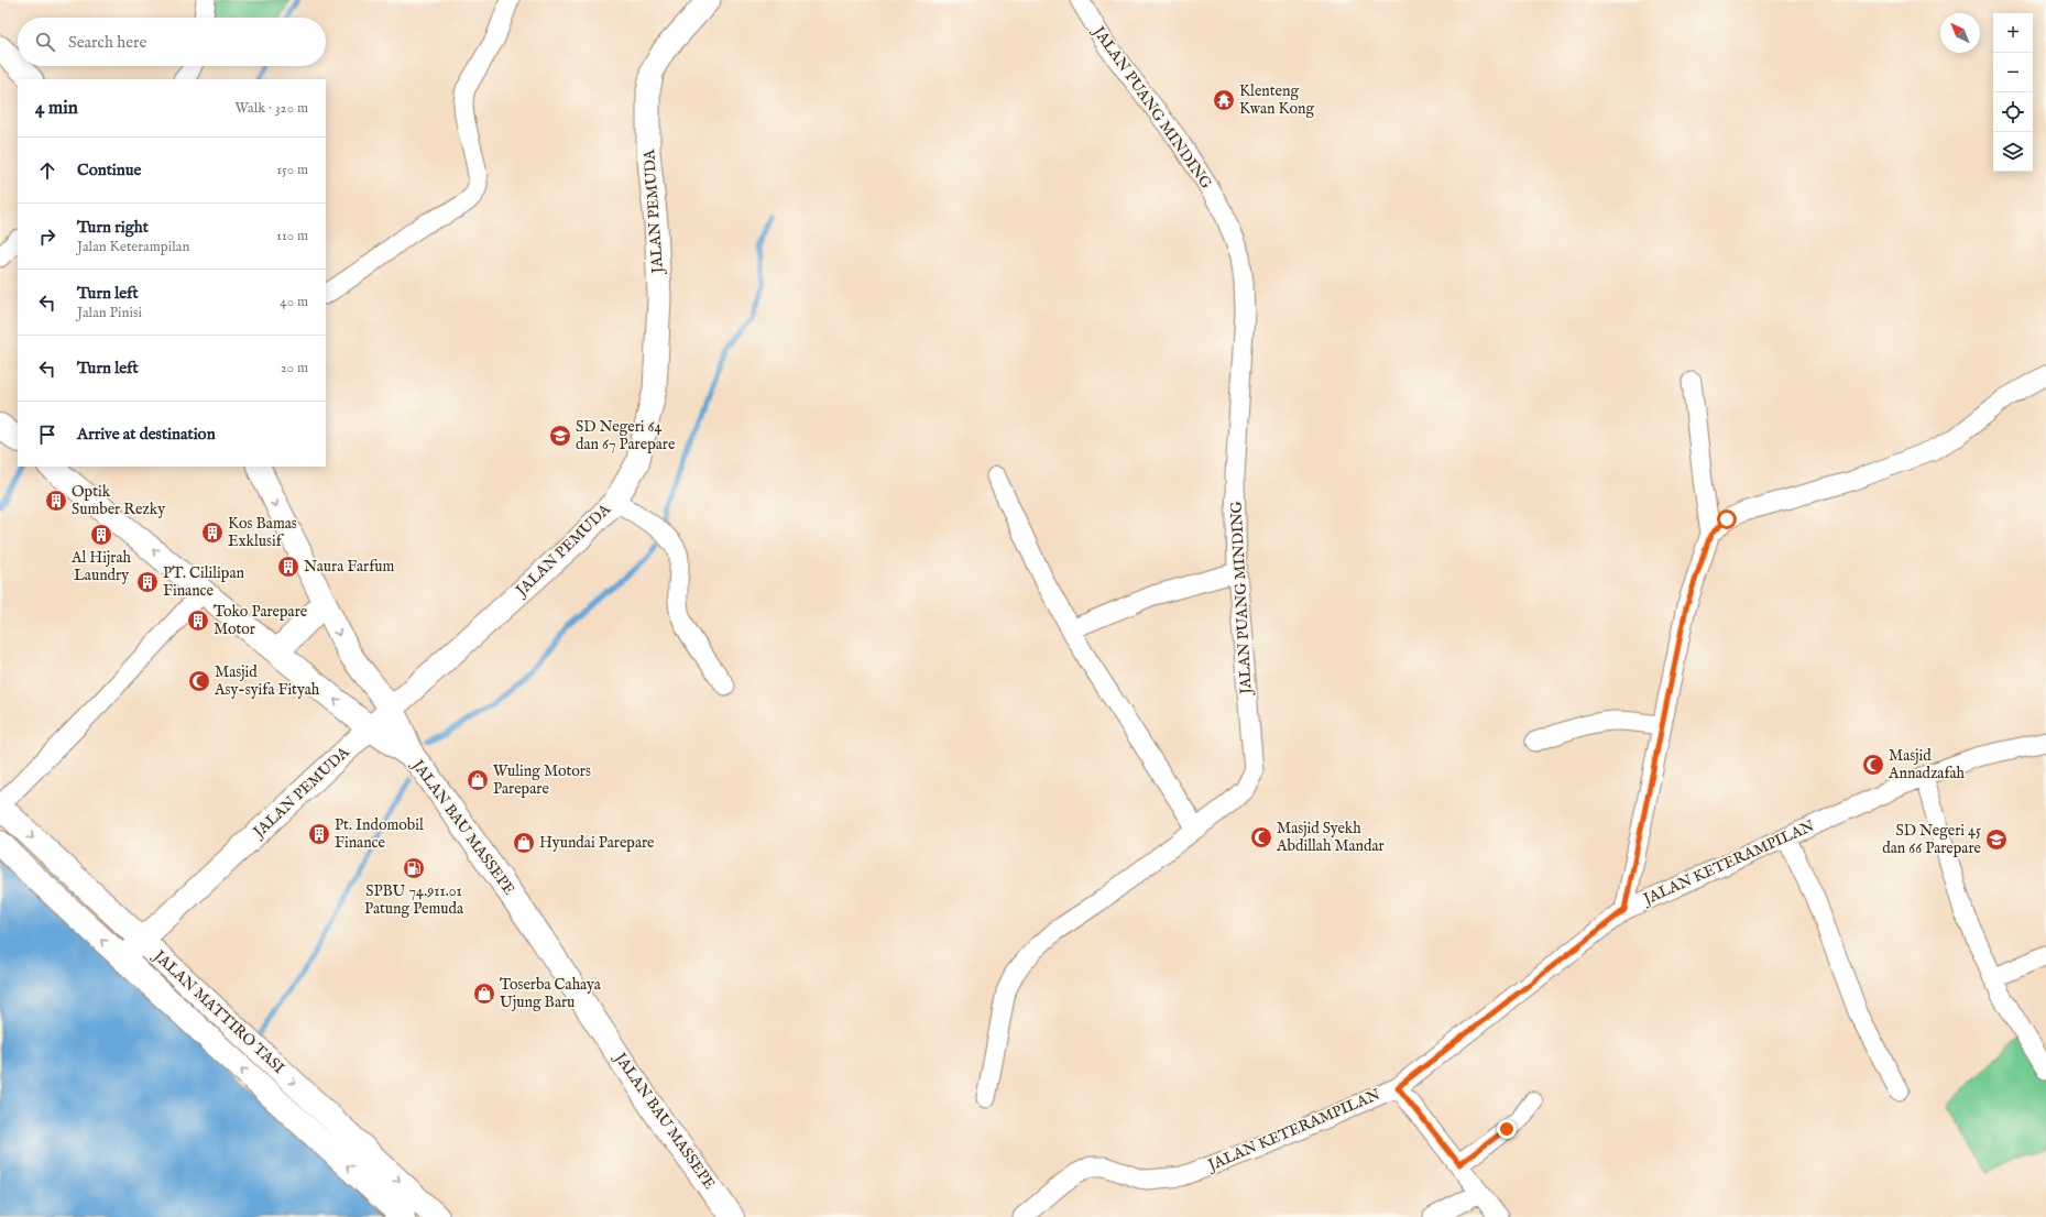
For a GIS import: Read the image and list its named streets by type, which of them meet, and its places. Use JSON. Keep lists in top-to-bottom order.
{
  "streets": {
    "main road": ["JALAN BAU MASSEPE", "JALAN MATTIRO TASI"],
    "street": ["JALAN PUANG MINDING", "JALAN PEMUDA", "JALAN KETERAMPILAN"]
  },
  "crossings": [
    ["JALAN PEMUDA", "JALAN BAU MASSEPE"],
    ["JALAN PEMUDA", "JALAN MATTIRO TASI"]
  ],
  "places": {
    "temple": ["Klenteng Kwan Kong"],
    "school or university": ["SD Negeri 64 dan 67 Parepare", "SD Negeri 45 dan 66 Parepare"],
    "building": [
      "Optik Sumber Rezky",
      "Kos Bamas Exklusif",
      "Al Hijrah Laundry",
      "Naura Farfum",
      "PT. Cililipan Finance",
      "Toko Parepare Motor",
      "Pt. Indomobil Finance"
    ],
    "mosque": ["Masjid Asy-syifa Fityah", "Masjid Annadzafah", "Masjid Syekh Abdillah Mandar"],
    "shop": ["Wuling Motors Parepare", "Hyundai Parepare", "Toserba Cahaya Ujung Baru"],
    "fuel station": ["SPBU 74.911.01 Patung Pemuda"]
  },
  "north": "top left",
  "page": {
    "map_buttons": ["+", "−"],
    "search": "Search here",
    "heading": ["4 min", "Walk · 320 m"],
    "list": [
      ["Continue", "150 m"],
      ["Turn right", "Jalan Keterampilan", "110 m"],
      ["Turn left", "Jalan Pinisi", "40 m"],
      ["Turn left", "20 m"],
      "Arrive at destination"
    ]
  }
}
